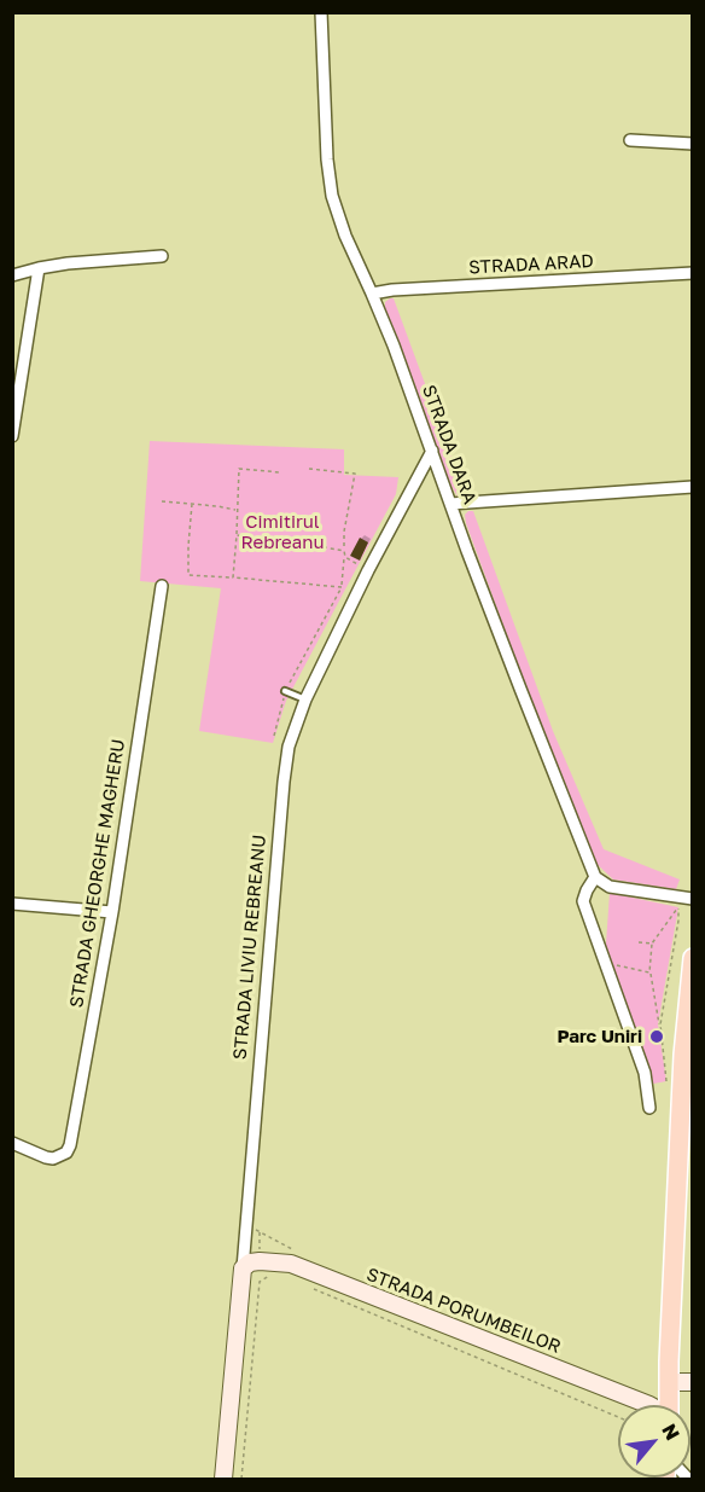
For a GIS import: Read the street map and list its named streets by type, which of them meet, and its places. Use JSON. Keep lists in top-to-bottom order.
{
  "streets": {
    "main road": ["STRADA LIVIU REBREANU", "STRADA PORUMBEILOR"],
    "street": ["STRADA ARAD", "STRADA DARA", "STRADA GHEORGHE MAGHERU"]
  },
  "crossings": [
    ["STRADA ARAD", "STRADA DARA"],
    ["STRADA DARA", "STRADA LIVIU REBREANU"],
    ["STRADA LIVIU REBREANU", "STRADA PORUMBEILOR"]
  ],
  "parks": ["Cimitirul Rebreanu"],
  "places": ["Parc Uniri"],
  "north": "top right"
}
